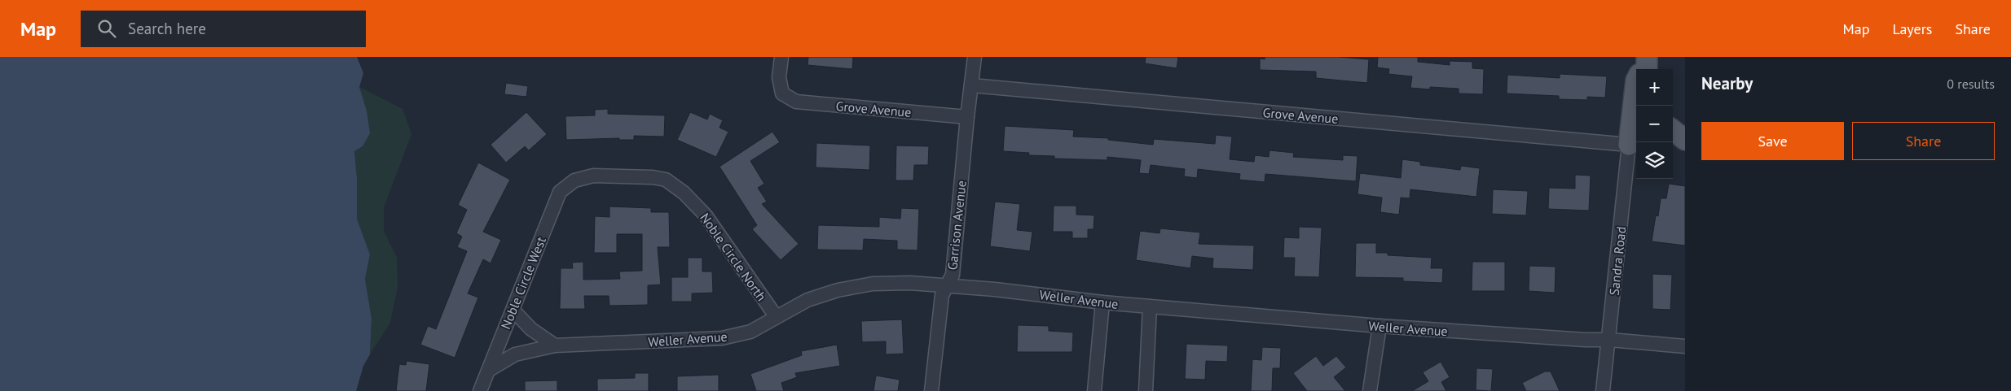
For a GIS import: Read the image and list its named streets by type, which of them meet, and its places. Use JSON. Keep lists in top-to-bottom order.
{
  "streets": {
    "street": [
      "Grove Avenue",
      "Garrison Avenue",
      "Noble Circle North",
      "Sandra Road",
      "Noble Circle West",
      "Weller Avenue"
    ]
  },
  "crossings": [
    ["Grove Avenue", "Garrison Avenue"],
    ["Grove Avenue", "Sandra Road"],
    ["Garrison Avenue", "Weller Avenue"],
    ["Noble Circle North", "Noble Circle West"],
    ["Noble Circle North", "Weller Avenue"],
    ["Sandra Road", "Weller Avenue"],
    ["Noble Circle West", "Weller Avenue"]
  ],
  "page": {
    "header": "Map",
    "search": "Search here",
    "nav": ["Map", "Layers", "Share"],
    "heading": ["Nearby", "0 results"],
    "map_buttons": ["+", "−"],
    "buttons": ["Save", "Share"]
  }
}
